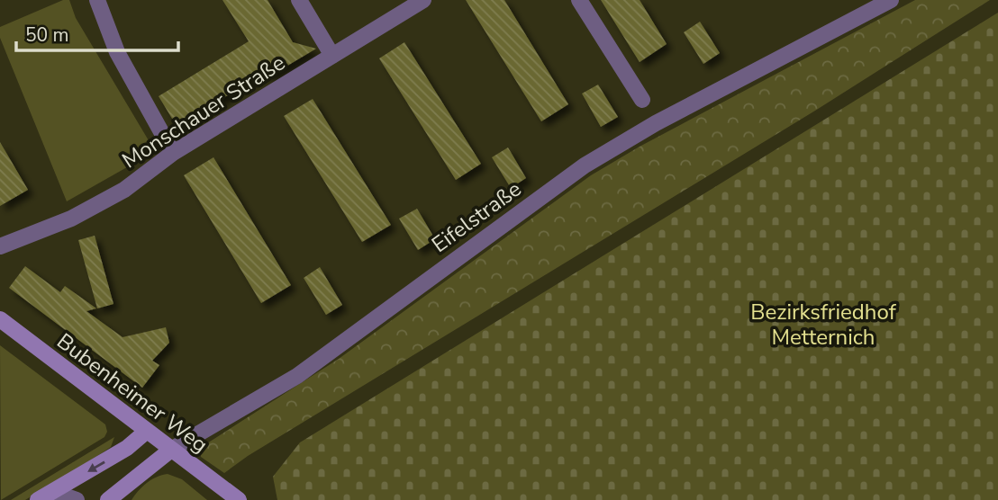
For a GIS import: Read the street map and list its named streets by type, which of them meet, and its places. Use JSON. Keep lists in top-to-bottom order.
{
  "streets": {
    "street": ["Monschauer Straße", "Eifelstraße", "Bubenheimer Weg"]
  },
  "crossings": [
    ["Eifelstraße", "Bubenheimer Weg"]
  ],
  "parks": ["Bezirksfriedhof Metternich"],
  "scale_bar": "50 m"
}
